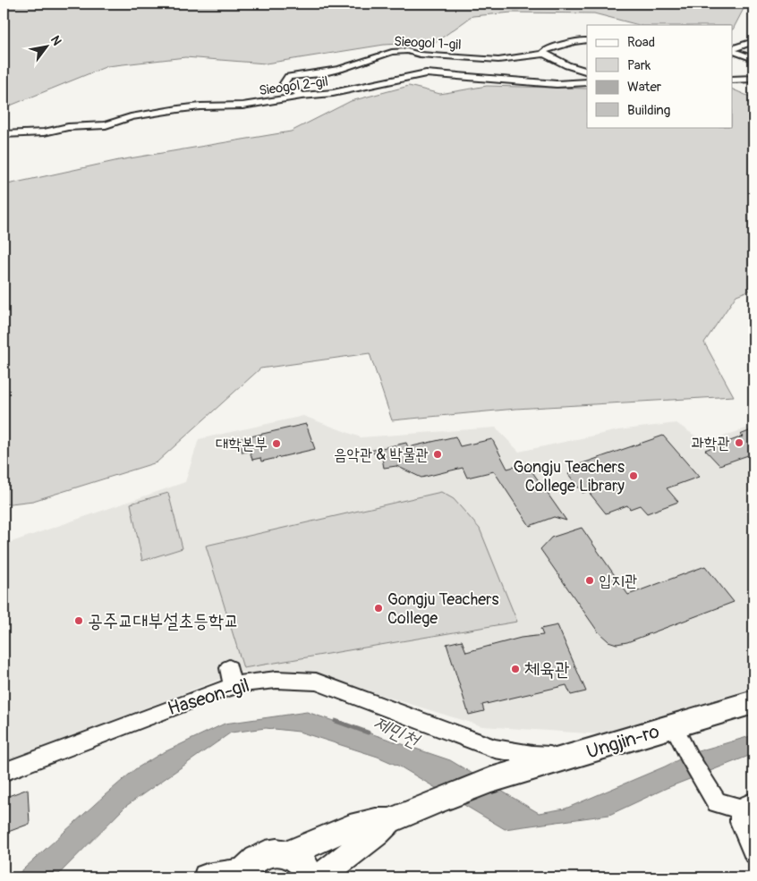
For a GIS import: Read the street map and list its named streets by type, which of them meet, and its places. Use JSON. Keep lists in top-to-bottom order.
{
  "streets": {
    "main road": ["Ungjin-ro"],
    "street": ["Sieogol 1-gil", "Sieogol 2-gil", "Haseon-gil"]
  },
  "crossings": [
    ["Sieogol 1-gil", "Sieogol 2-gil"],
    ["Haseon-gil", "Ungjin-ro"]
  ],
  "water": ["제민천"],
  "places": [
    "과학관",
    "대학본부",
    "음악관 & 박물관",
    "Gongju Teachers College Library",
    "입지관",
    "Gongju Teachers College",
    "공주교대부설초등학교",
    "체육관"
  ],
  "legend": [
    "Road",
    "Park",
    "Water",
    "Building"
  ],
  "north": "top right"
}
